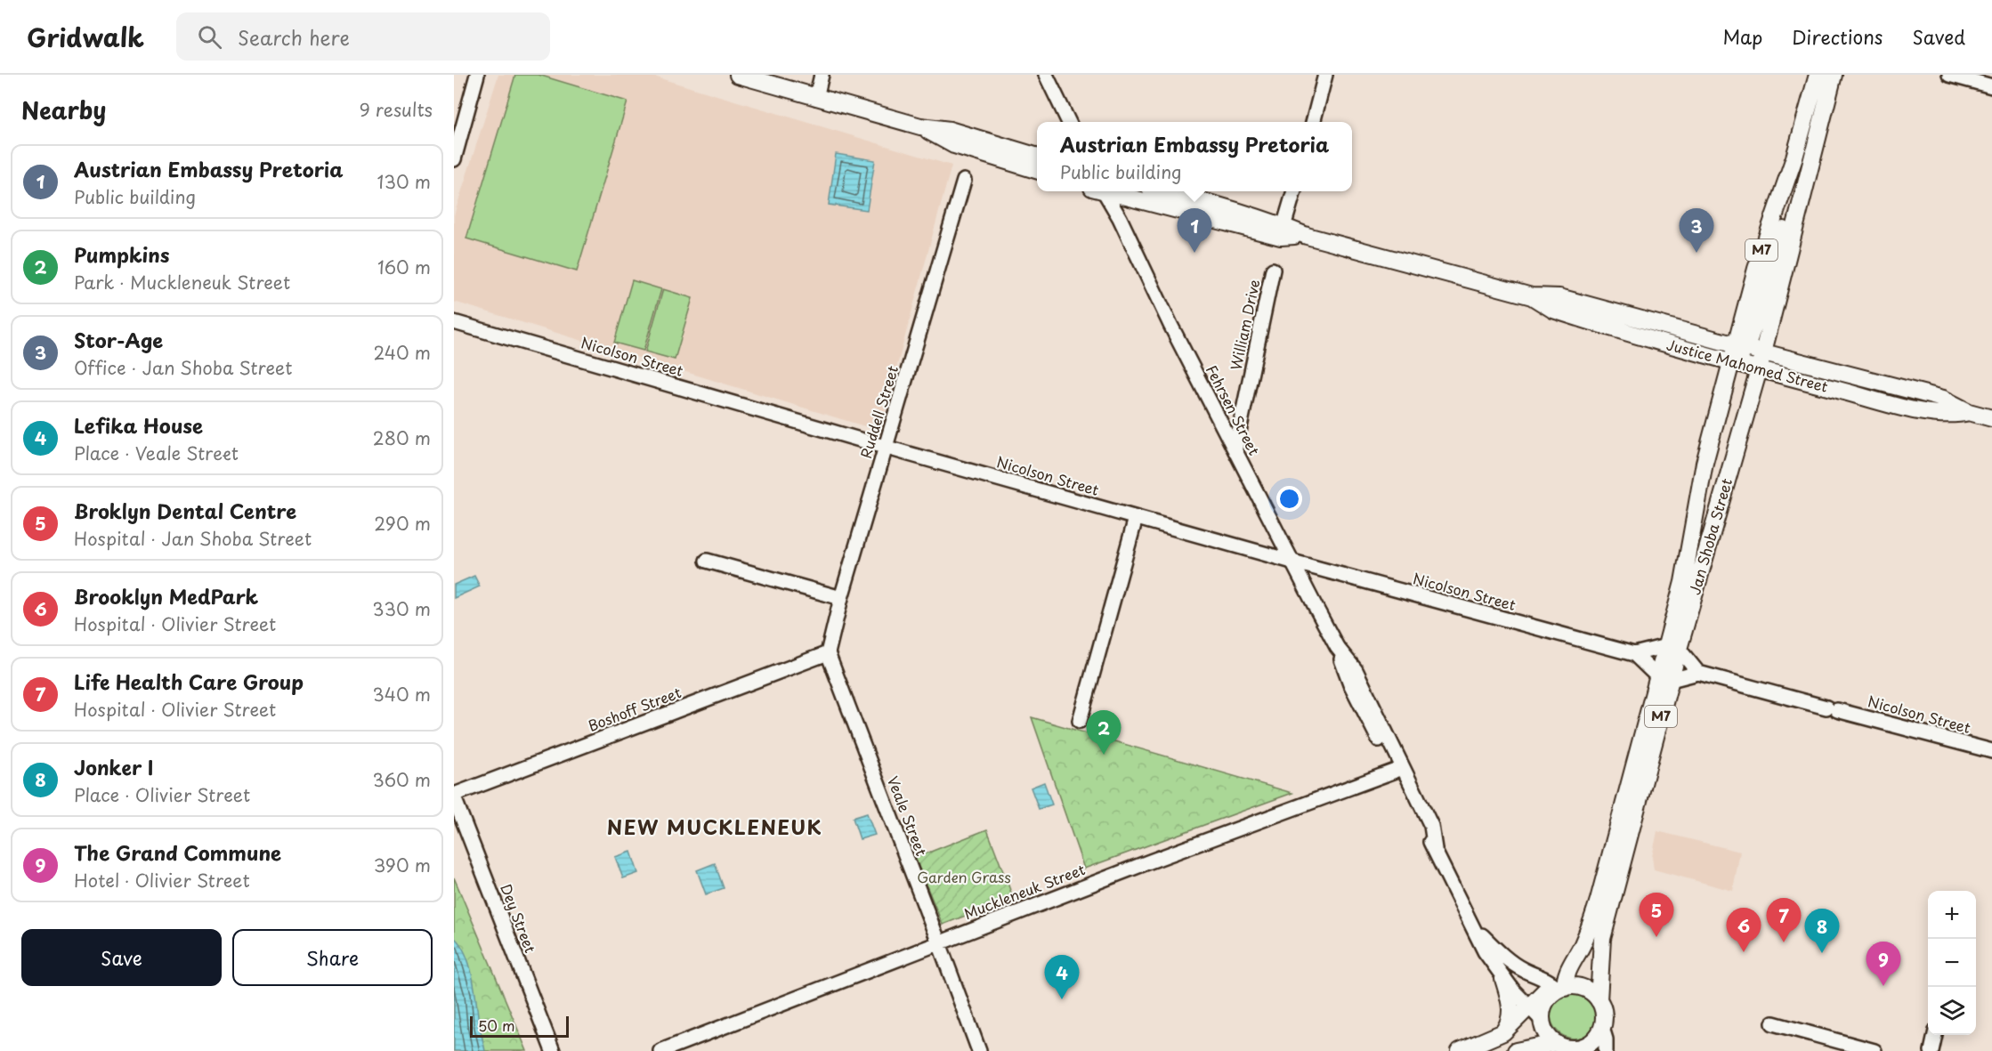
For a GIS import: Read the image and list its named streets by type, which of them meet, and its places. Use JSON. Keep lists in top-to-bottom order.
{
  "streets": {
    "main road": ["M7", "Justice Mahomed Street", "Jan Shoba Street"],
    "street": [
      "William Drive",
      "Nicolson Street",
      "Fehrsen Street",
      "Ruddell Street",
      "Boshoff Street",
      "Veale Street",
      "Muckleneuk Street",
      "Dey Street"
    ]
  },
  "crossings": [
    ["M7", "Fehrsen Street"],
    ["M7", "Jan Shoba Street"],
    ["William Drive", "Fehrsen Street"],
    ["Nicolson Street", "Fehrsen Street"],
    ["Nicolson Street", "Ruddell Street"],
    ["Nicolson Street", "Jan Shoba Street"],
    ["Justice Mahomed Street", "Jan Shoba Street"],
    ["Fehrsen Street", "Jan Shoba Street"],
    ["Fehrsen Street", "Muckleneuk Street"],
    ["Ruddell Street", "Boshoff Street"],
    ["Ruddell Street", "Veale Street"],
    ["Boshoff Street", "Veale Street"],
    ["Boshoff Street", "Dey Street"],
    ["Veale Street", "Muckleneuk Street"]
  ],
  "districts": ["NEW MUCKLENEUK"],
  "parks": ["Garden Grass"],
  "scale_bar": "50 m",
  "page": {
    "header": "Gridwalk",
    "search": "Search here",
    "nav": ["Map", "Directions", "Saved"],
    "heading": ["Nearby", "9 results"],
    "popup": ["Austrian Embassy Pretoria", "Public building"],
    "list": [
      {
        "mark": "1",
        "name": "Austrian Embassy Pretoria",
        "note": "Public building",
        "value": "130 m"
      },
      {
        "mark": "2",
        "name": "Pumpkins",
        "note": "Park · Muckleneuk Street",
        "value": "160 m"
      },
      {
        "mark": "3",
        "name": "Stor-Age",
        "note": "Office · Jan Shoba Street",
        "value": "240 m"
      },
      {
        "mark": "4",
        "name": "Lefika House",
        "note": "Place · Veale Street",
        "value": "280 m"
      },
      {
        "mark": "5",
        "name": "Broklyn Dental Centre",
        "note": "Hospital · Jan Shoba Street",
        "value": "290 m"
      },
      {
        "mark": "6",
        "name": "Brooklyn MedPark",
        "note": "Hospital · Olivier Street",
        "value": "330 m"
      },
      {
        "mark": "7",
        "name": "Life Health Care Group",
        "note": "Hospital · Olivier Street",
        "value": "340 m"
      },
      {
        "mark": "8",
        "name": "Jonker I",
        "note": "Place · Olivier Street",
        "value": "360 m"
      },
      {
        "mark": "9",
        "name": "The Grand Commune",
        "note": "Hotel · Olivier Street",
        "value": "390 m"
      }
    ],
    "pins": [
      "1",
      "3",
      "2",
      "5",
      "7",
      "6",
      "8",
      "9",
      "4"
    ],
    "map_buttons": ["+", "−"],
    "buttons": ["Save", "Share"],
    "scale": "50 m"
  }
}
